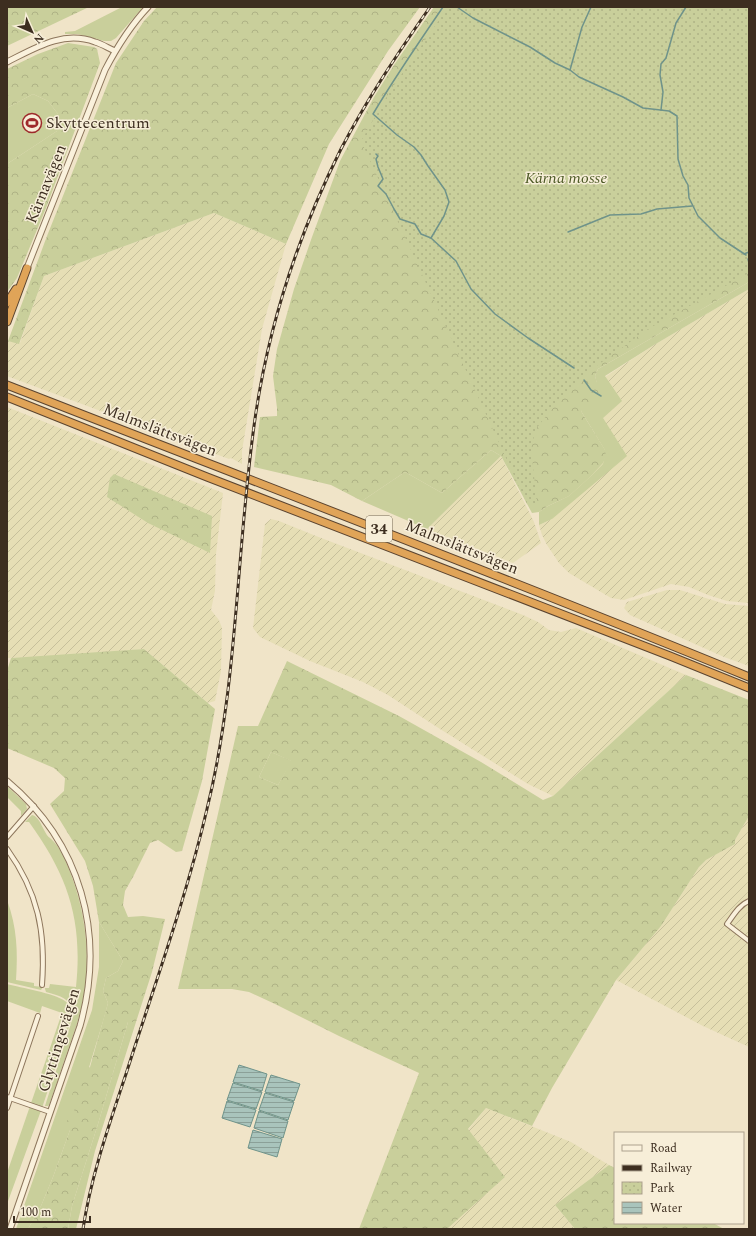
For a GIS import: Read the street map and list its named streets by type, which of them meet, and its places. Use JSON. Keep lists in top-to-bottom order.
{
  "streets": {
    "highway": ["Malmslättsvägen", "34"],
    "street": ["Kärnavägen", "Glyttingevägen"]
  },
  "parks": ["Kärna mosse"],
  "places": {
    "sports": ["Skyttecentrum"]
  },
  "legend": [
    "Road",
    "Railway",
    "Park",
    "Water"
  ],
  "scale_bar": "100 m",
  "north": "bottom right"
}
